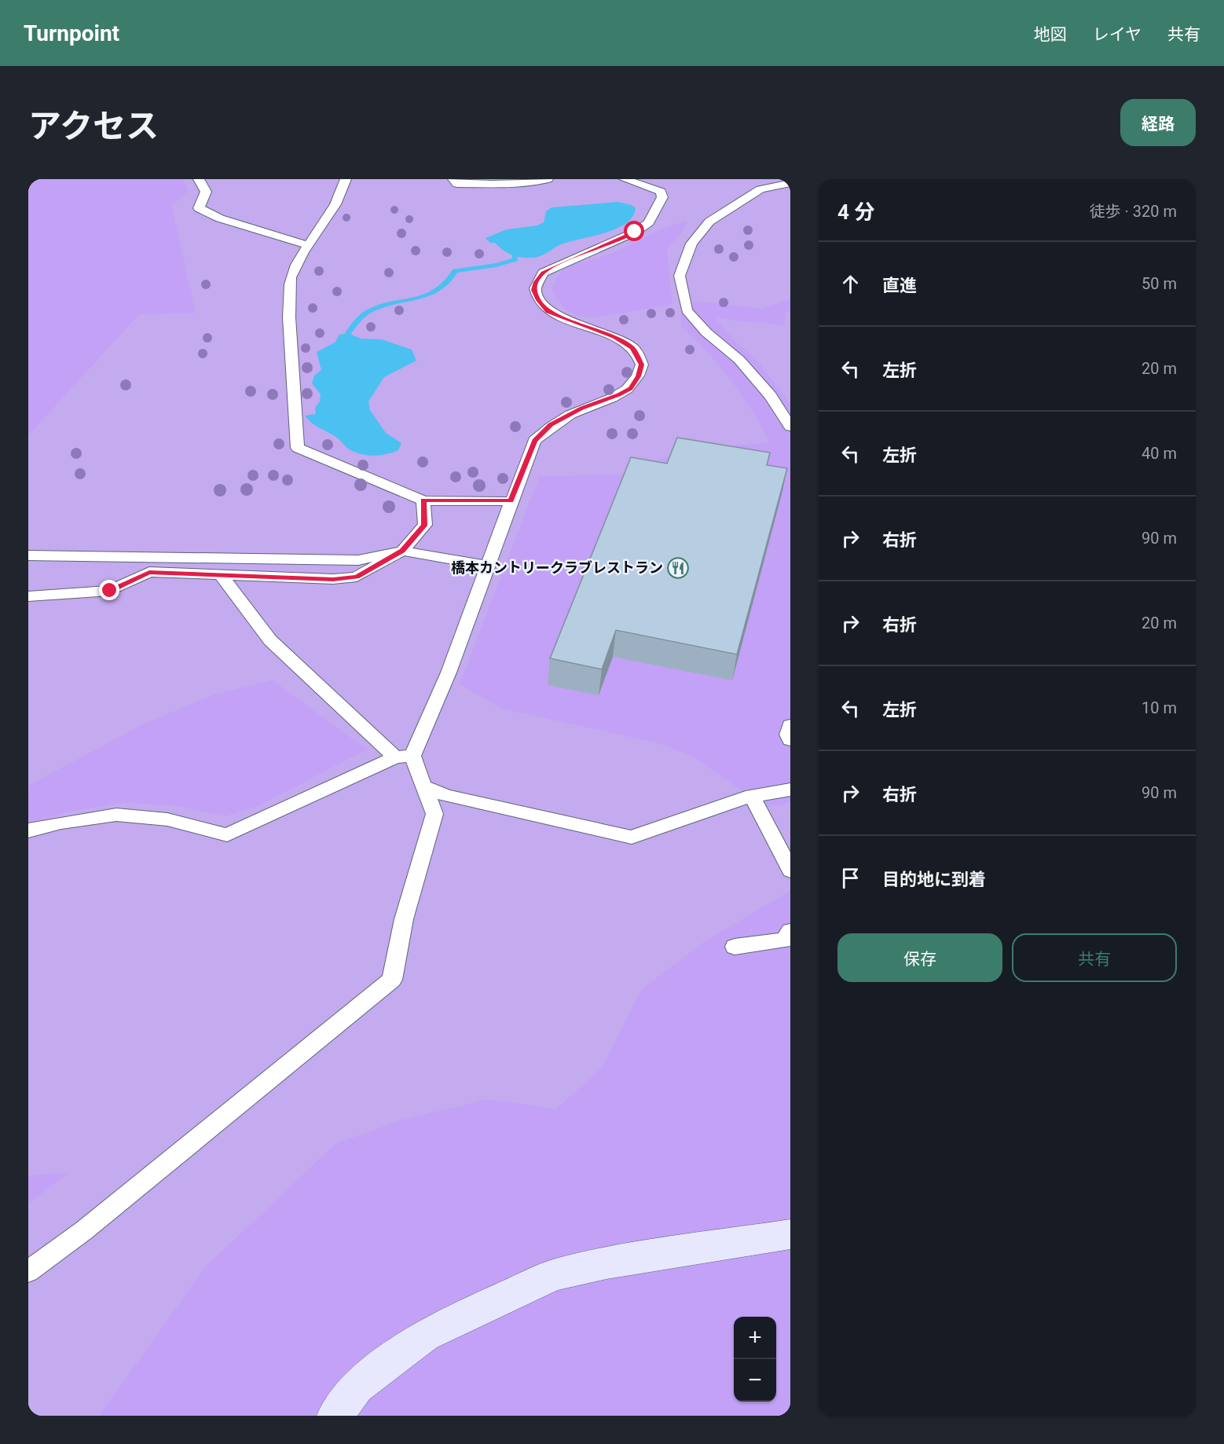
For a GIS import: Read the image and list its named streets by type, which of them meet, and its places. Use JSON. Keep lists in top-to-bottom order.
{
  "places": {
    "restaurant": ["橋本カントリークラブレストラン"]
  },
  "page": {
    "header": "Turnpoint",
    "nav": ["地図", "レイヤ", "共有"],
    "title": "アクセス",
    "buttons": [
      "経路",
      ["保存", "共有"]
    ],
    "heading": ["4 分", "徒歩 · 320 m"],
    "list": [
      ["直進", "50 m"],
      ["左折", "20 m"],
      ["左折", "40 m"],
      ["右折", "90 m"],
      ["右折", "20 m"],
      ["左折", "10 m"],
      ["右折", "90 m"],
      "目的地に到着"
    ],
    "map_buttons": ["+", "−"]
  }
}
